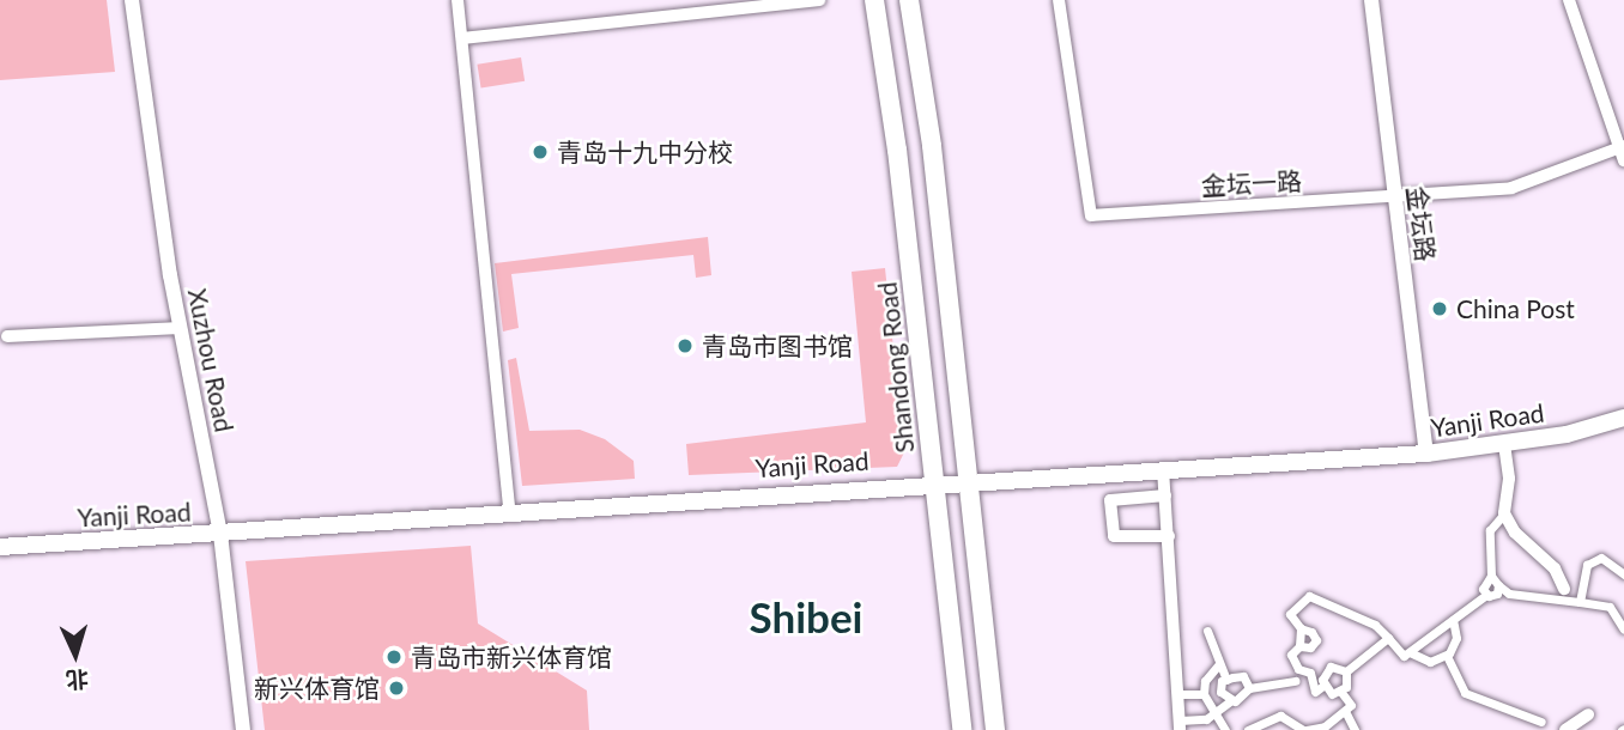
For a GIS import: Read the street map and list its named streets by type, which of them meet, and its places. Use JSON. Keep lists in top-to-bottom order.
{
  "streets": {
    "main road": ["Shandong Road", "Yanji Road"],
    "street": ["金坛一路", "金坛路", "Xuzhou Road"]
  },
  "crossings": [
    ["金坛一路", "金坛路"],
    ["金坛路", "Yanji Road"],
    ["Xuzhou Road", "Yanji Road"],
    ["Shandong Road", "Yanji Road"]
  ],
  "districts": ["Shibei"],
  "places": [
    "青岛十九中分校",
    "China Post",
    "青岛市图书馆",
    "青岛市新兴体育馆",
    "新兴体育馆"
  ],
  "north": "bottom"
}
